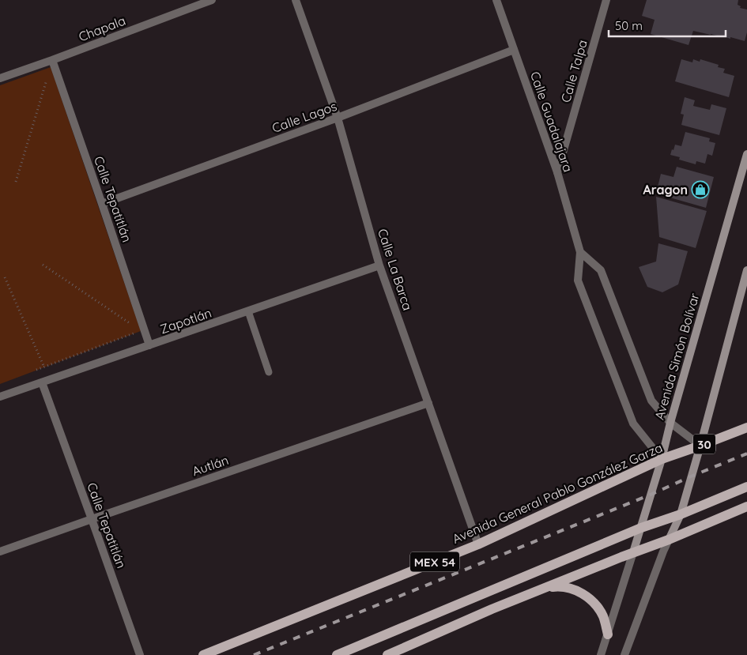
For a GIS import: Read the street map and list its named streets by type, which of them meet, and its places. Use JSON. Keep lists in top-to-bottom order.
{
  "streets": {
    "main road": [
      "Avenida Simón Bolívar",
      "30",
      "Avenida General Pablo González Garza",
      "MEX 54"
    ],
    "street": [
      "Chapala",
      "Calle Talpa",
      "Calle Lagos",
      "Calle Guadalajara",
      "Calle Tepatitlán",
      "Calle La Barca",
      "Zapotlán",
      "Autlán"
    ]
  },
  "crossings": [
    ["Chapala", "Calle Tepatitlán"],
    ["Calle Talpa", "Calle Guadalajara"],
    ["Calle Lagos", "Calle Guadalajara"],
    ["Calle Lagos", "Calle Tepatitlán"],
    ["Calle Lagos", "Calle La Barca"],
    ["Calle Guadalajara", "Avenida Simón Bolívar"],
    ["Calle Guadalajara", "Avenida General Pablo González Garza"],
    ["Calle Tepatitlán", "Zapotlán"],
    ["Calle Tepatitlán", "Autlán"],
    ["Calle La Barca", "Zapotlán"],
    ["Calle La Barca", "Autlán"],
    ["Calle La Barca", "Avenida General Pablo González Garza"],
    ["Avenida Simón Bolívar", "Avenida General Pablo González Garza"]
  ],
  "places": {
    "shop": ["Aragon"]
  },
  "scale_bar": "50 m"
}
